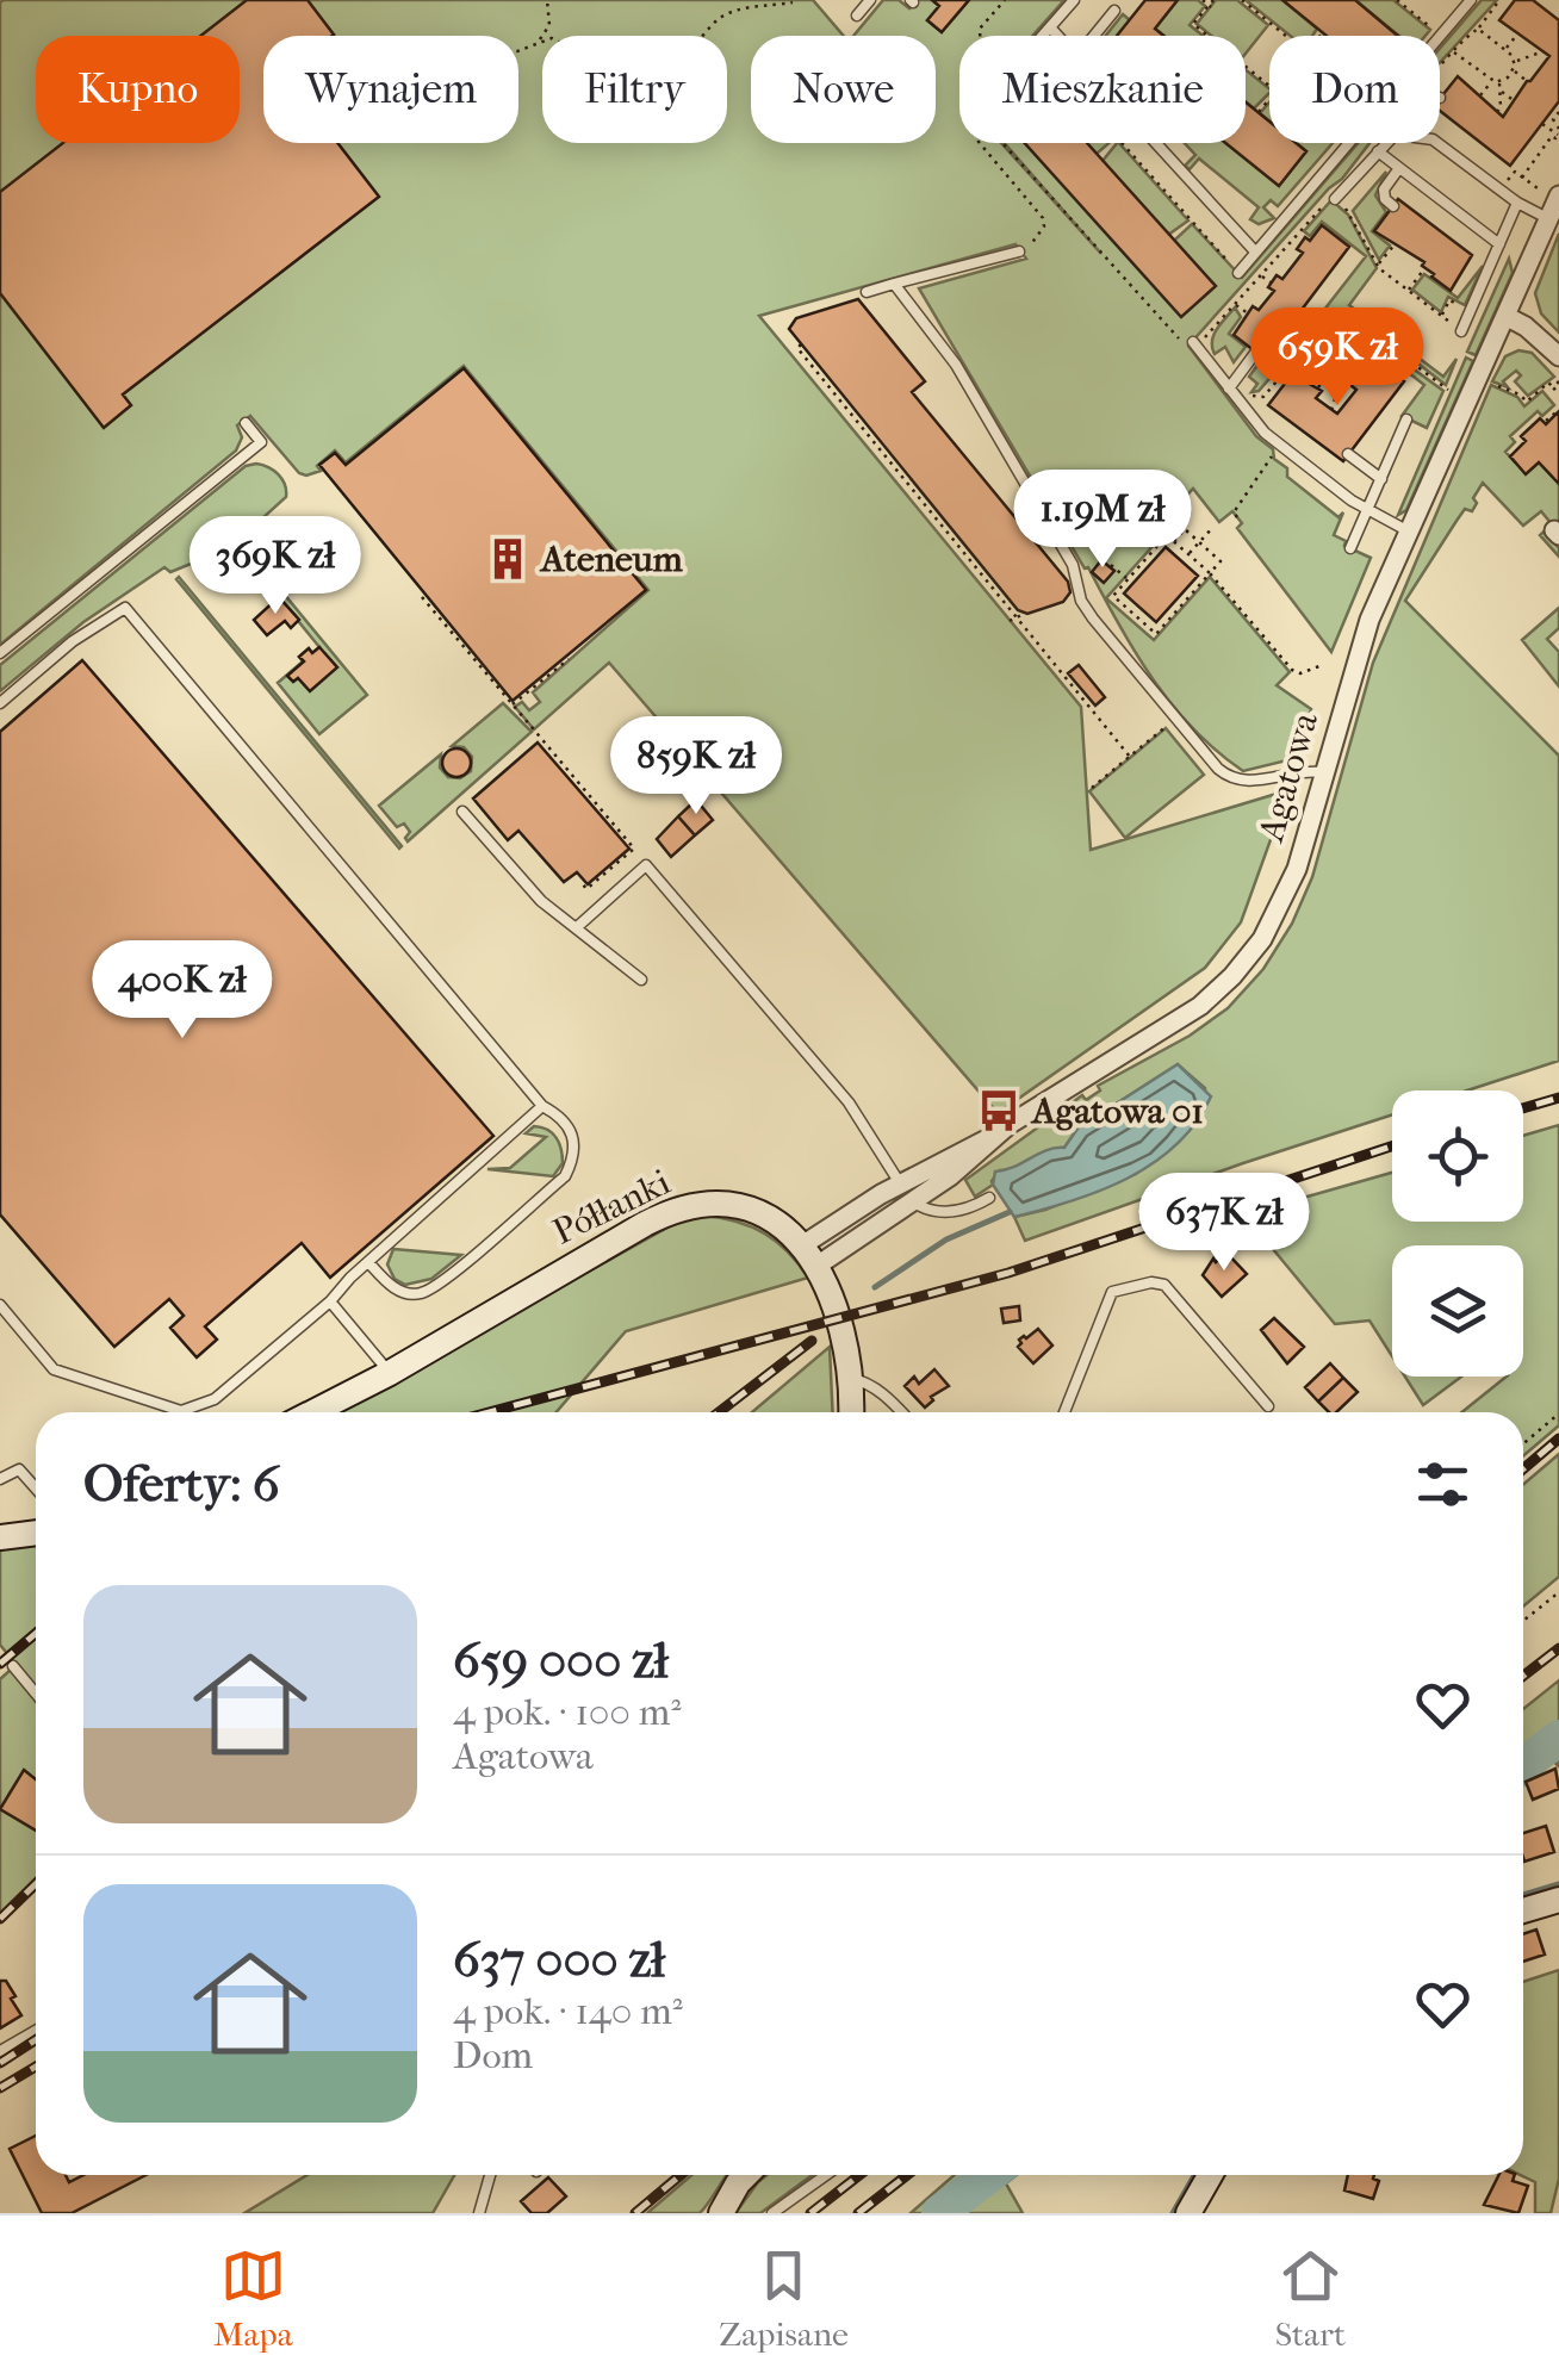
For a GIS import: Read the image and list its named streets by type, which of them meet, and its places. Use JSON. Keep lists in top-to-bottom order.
{
  "streets": {
    "street": ["Agatowa", "Półłanki"]
  },
  "crossings": [
    ["Agatowa", "Półłanki"]
  ],
  "places": {
    "building": ["Ateneum"],
    "bus stop": ["Agatowa 01"]
  },
  "page": {
    "chip": [
      "Kupno",
      "Wynajem",
      "Filtry",
      "Nowe",
      "Mieszkanie",
      "Dom"
    ],
    "price": [
      "659K zł",
      "1.19M zł",
      "369K zł",
      "859K zł",
      "400K zł",
      "637K zł"
    ],
    "heading": "Oferty: 6",
    "list": [
      {
        "name": "659 000 zł",
        "note": "4 pok. · 100 m² · Agatowa"
      },
      {
        "name": "637 000 zł",
        "note": "4 pok. · 140 m² · Dom"
      }
    ],
    "tabs": ["Mapa", "Zapisane", "Start"]
  }
}
